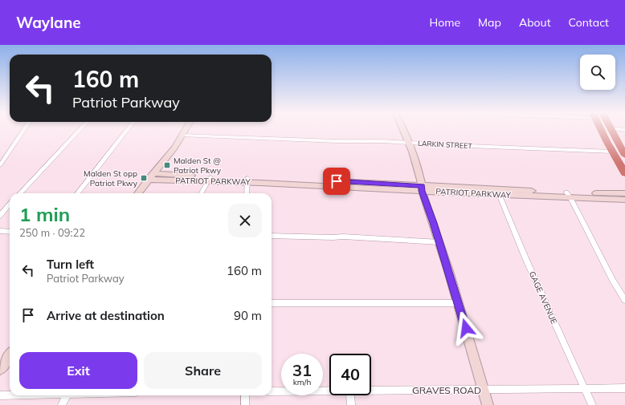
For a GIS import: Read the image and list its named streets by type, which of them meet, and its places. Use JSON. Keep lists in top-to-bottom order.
{
  "streets": {
    "street": [
      "LARKIN STREET",
      "PATRIOT PARKWAY",
      "GAGE AVENUE",
      "GRAVES ROAD"
    ]
  },
  "crossings": [
    ["PATRIOT PARKWAY", "GAGE AVENUE"],
    ["GAGE AVENUE", "GRAVES ROAD"]
  ],
  "places": {
    "transit": ["Malden St @ Patriot Pkwy", "Malden St opp Patriot Pkwy"]
  },
  "page": {
    "header": "Waylane",
    "nav": [
      "Home",
      "Map",
      "About",
      "Contact"
    ],
    "turn": ["160 m", "Patriot Parkway"],
    "heading": ["1 min", "250 m · 09:22"],
    "list": [
      {
        "name": "Turn left",
        "note": "Patriot Parkway",
        "value": "160 m"
      },
      {
        "name": "Arrive at destination",
        "value": "90 m"
      }
    ],
    "buttons": ["Exit", "Share"],
    "speed": "31 km/h",
    "limit": "40"
  }
}
